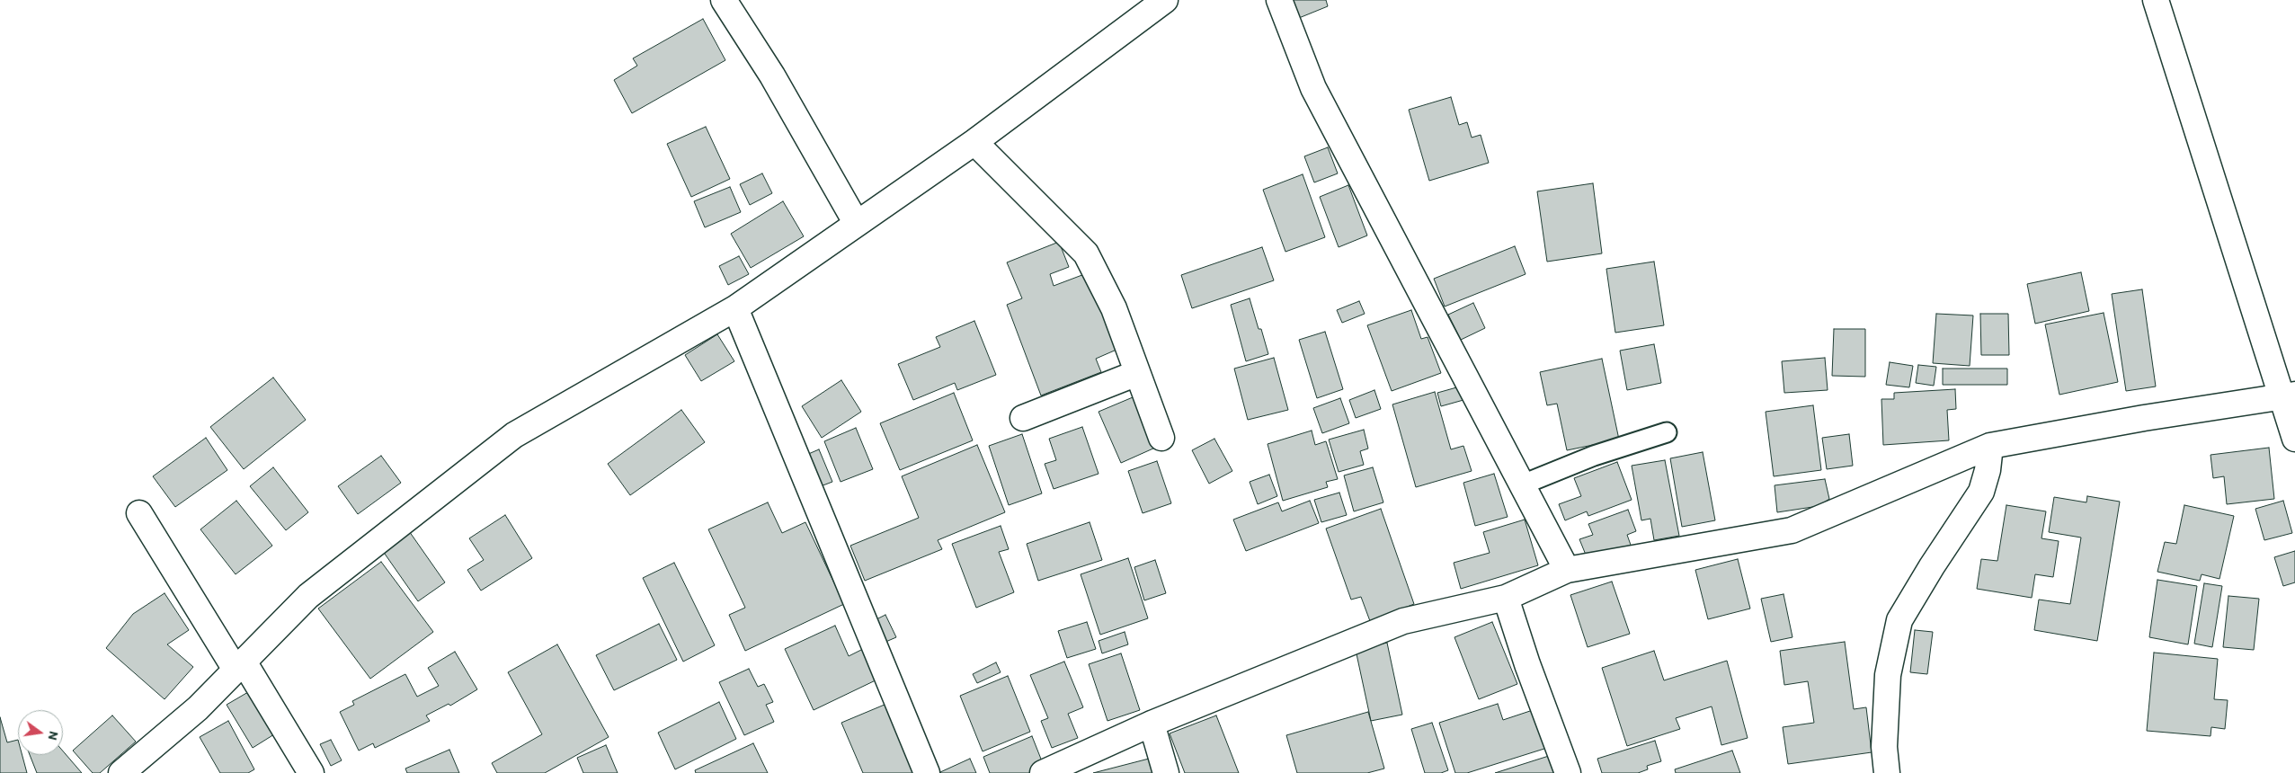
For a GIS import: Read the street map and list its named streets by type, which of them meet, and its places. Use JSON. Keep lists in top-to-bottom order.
{
  "north": "right"
}
